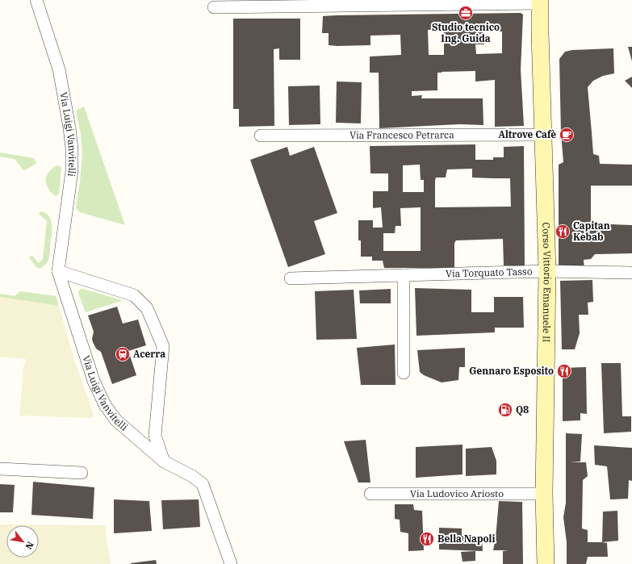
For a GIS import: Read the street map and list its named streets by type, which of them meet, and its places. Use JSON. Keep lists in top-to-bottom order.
{
  "streets": {
    "main road": ["Corso Vittorio Emanuele II"],
    "street": [
      "Via Luigi Vanvitelli",
      "Via Francesco Petrarca",
      "Via Torquato Tasso",
      "Via Ludovico Ariosto"
    ]
  },
  "crossings": [
    ["Via Francesco Petrarca", "Corso Vittorio Emanuele II"],
    ["Via Torquato Tasso", "Corso Vittorio Emanuele II"],
    ["Corso Vittorio Emanuele II", "Via Ludovico Ariosto"]
  ],
  "places": {
    "office": ["Studio tecnico Ing. Guida"],
    "cafe": ["Altrove Cafè"],
    "restaurant": ["Capitan Kebab", "Gennaro Esposito", "Bella Napoli"],
    "station": ["Acerra"],
    "fuel station": ["Q8"]
  },
  "north": "bottom right"
}
